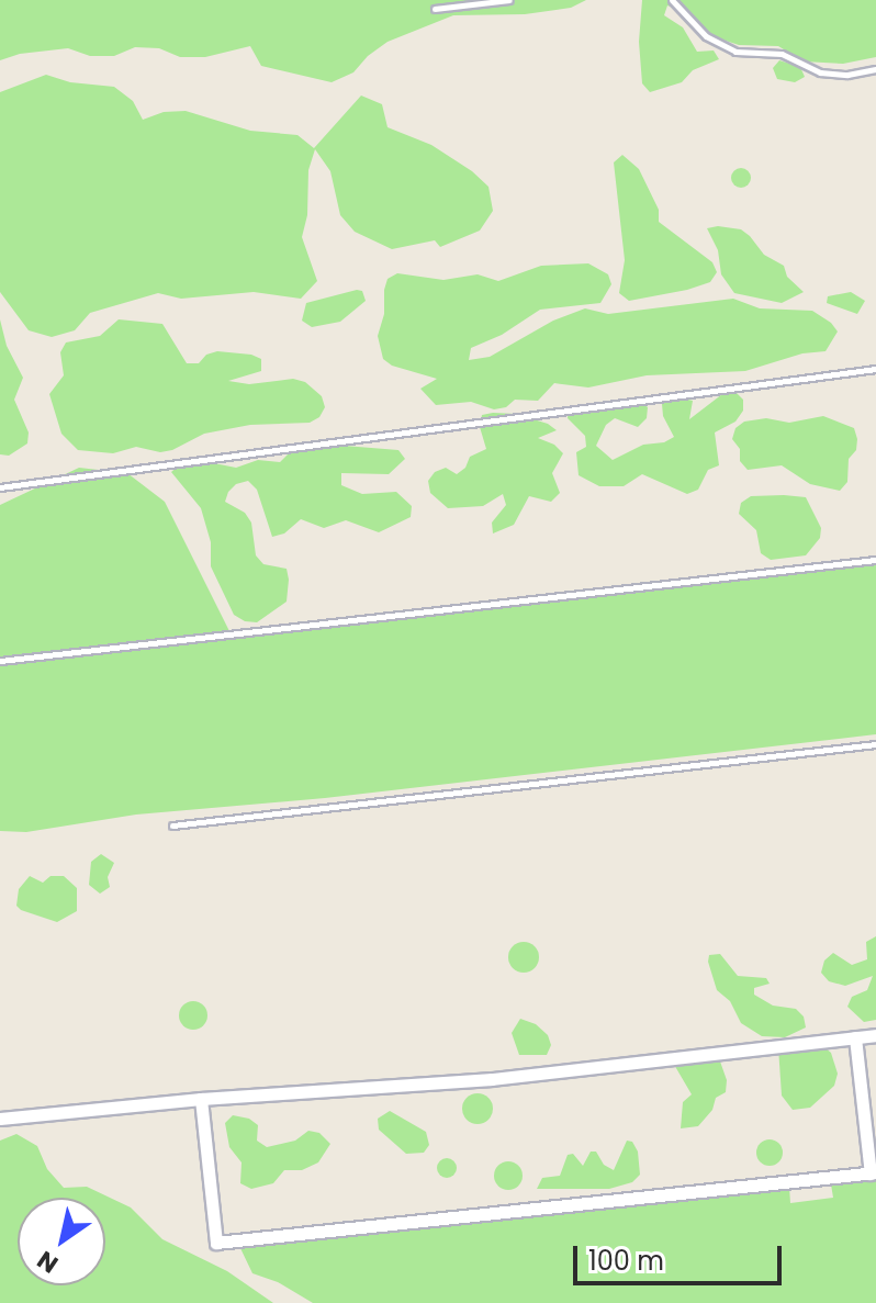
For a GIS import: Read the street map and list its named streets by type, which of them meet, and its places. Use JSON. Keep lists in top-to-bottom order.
{
  "scale_bar": "100 m",
  "north": "bottom left"
}
